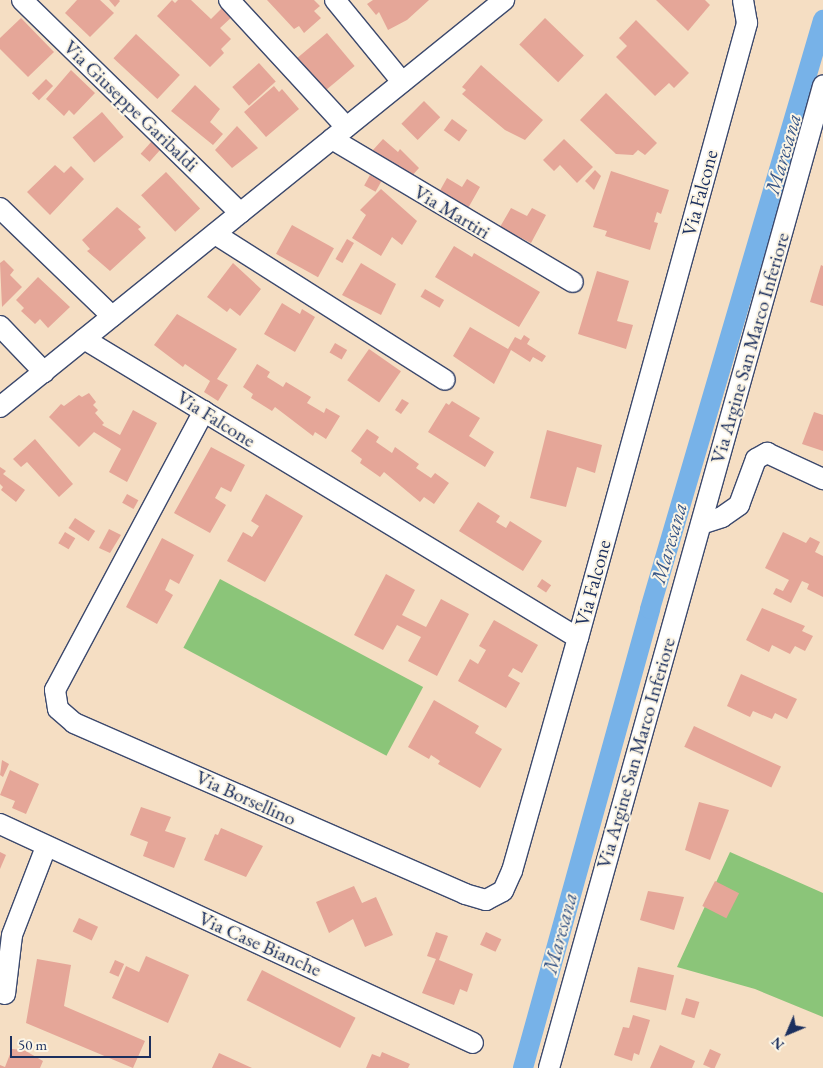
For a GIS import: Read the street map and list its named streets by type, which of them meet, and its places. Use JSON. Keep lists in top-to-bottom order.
{
  "streets": {
    "street": [
      "Via Giuseppe Garibaldi",
      "Via Falcone",
      "Via Martiri",
      "Via Argine San Marco Inferiore",
      "Via Borsellino",
      "Via Case Bianche"
    ]
  },
  "crossings": [
    ["Via Falcone", "Via Borsellino"]
  ],
  "water": ["Maresana"],
  "scale_bar": "50 m",
  "north": "bottom left"
}
